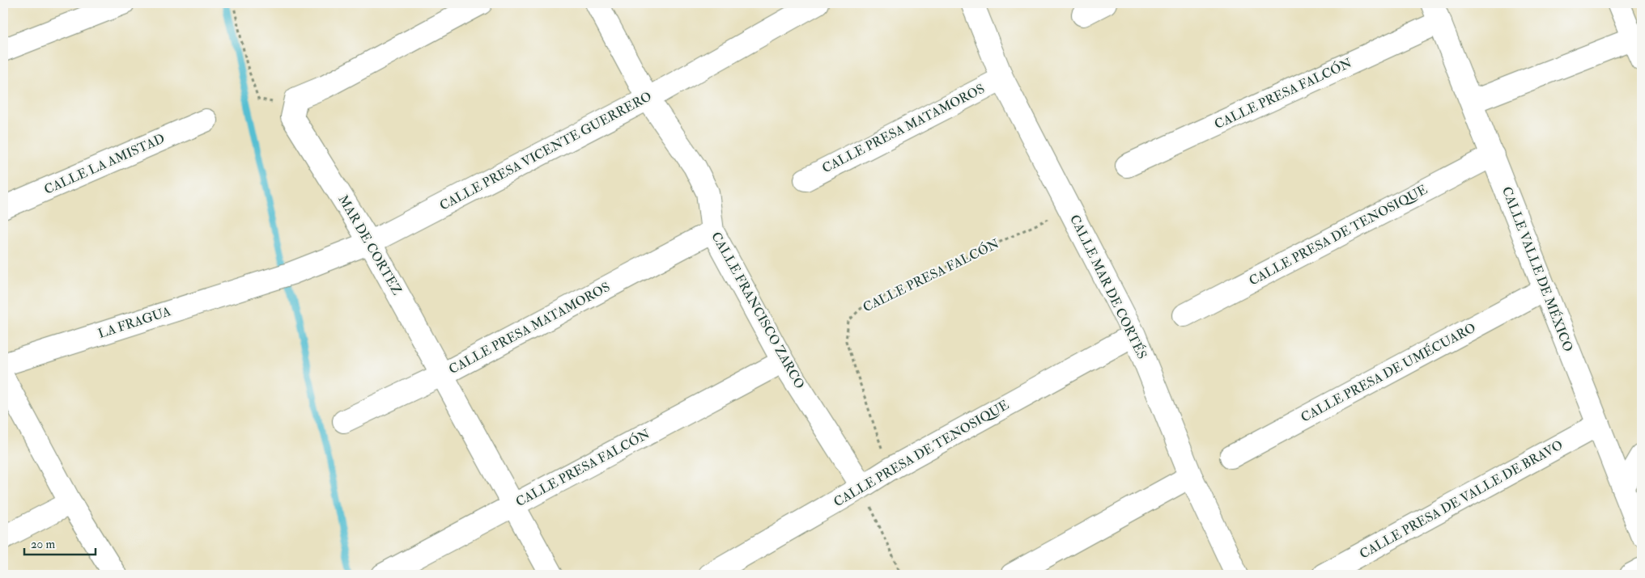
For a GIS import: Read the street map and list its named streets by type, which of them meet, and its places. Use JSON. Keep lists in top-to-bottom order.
{
  "streets": {
    "street": [
      "CALLE PRESA FALCÓN",
      "CALLE PRESA MATAMOROS",
      "CALLE PRESA VICENTE GUERRERO",
      "CALLE LA AMISTAD",
      "CALLE PRESA DE TENOSIQUE",
      "MAR DE CORTEZ",
      "CALLE VALLE DE MÉXICO",
      "CALLE MAR DE CORTÉS",
      "CALLE FRANCISCO ZARCO",
      "LA FRAGUA",
      "CALLE PRESA DE UMÉCUARO",
      "CALLE PRESA DE VALLE DE BRAVO"
    ]
  },
  "crossings": [
    ["CALLE PRESA FALCÓN", "CALLE PRESA DE TENOSIQUE"],
    ["CALLE PRESA FALCÓN", "MAR DE CORTEZ"],
    ["CALLE PRESA FALCÓN", "CALLE VALLE DE MÉXICO"],
    ["CALLE PRESA FALCÓN", "CALLE MAR DE CORTÉS"],
    ["CALLE PRESA FALCÓN", "CALLE FRANCISCO ZARCO"],
    ["CALLE PRESA MATAMOROS", "MAR DE CORTEZ"],
    ["CALLE PRESA MATAMOROS", "CALLE MAR DE CORTÉS"],
    ["CALLE PRESA MATAMOROS", "CALLE FRANCISCO ZARCO"],
    ["CALLE PRESA VICENTE GUERRERO", "MAR DE CORTEZ"],
    ["CALLE PRESA VICENTE GUERRERO", "CALLE FRANCISCO ZARCO"],
    ["CALLE PRESA VICENTE GUERRERO", "LA FRAGUA"],
    ["CALLE PRESA DE TENOSIQUE", "CALLE VALLE DE MÉXICO"],
    ["CALLE PRESA DE TENOSIQUE", "CALLE MAR DE CORTÉS"],
    ["CALLE PRESA DE TENOSIQUE", "CALLE FRANCISCO ZARCO"],
    ["CALLE VALLE DE MÉXICO", "CALLE PRESA DE UMÉCUARO"],
    ["CALLE VALLE DE MÉXICO", "CALLE PRESA DE VALLE DE BRAVO"]
  ],
  "scale_bar": "20 m"
}
